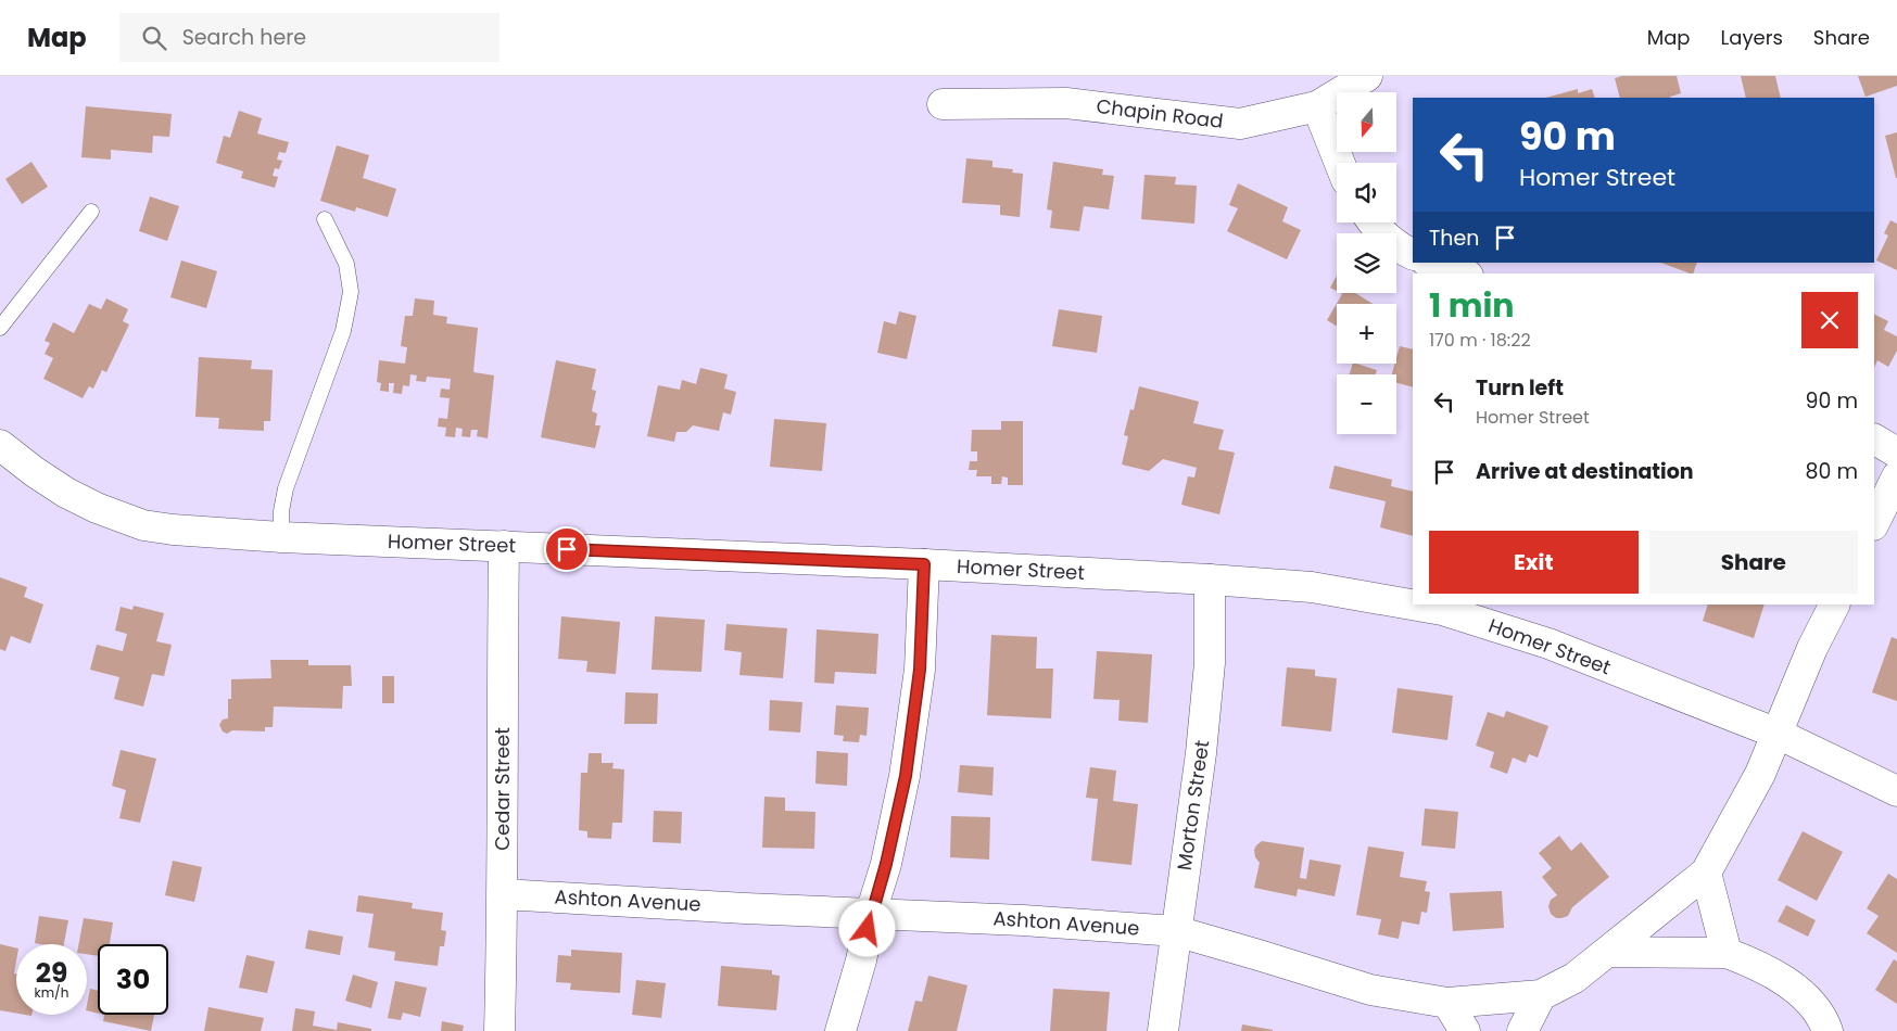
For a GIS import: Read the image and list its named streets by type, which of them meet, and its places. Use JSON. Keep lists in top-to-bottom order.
{
  "streets": {
    "street": [
      "Chapin Road",
      "Homer Street",
      "Cedar Street",
      "Morton Street",
      "Ashton Avenue"
    ]
  },
  "crossings": [
    ["Homer Street", "Cedar Street"],
    ["Homer Street", "Morton Street"],
    ["Cedar Street", "Ashton Avenue"],
    ["Morton Street", "Ashton Avenue"]
  ],
  "north": "bottom",
  "page": {
    "header": "Map",
    "search": "Search here",
    "nav": ["Map", "Layers", "Share"],
    "map_buttons": ["+", "−"],
    "turn": ["90 m", "Homer Street"],
    "then": "Then",
    "heading": ["1 min", "170 m · 18:22"],
    "list": [
      {
        "name": "Turn left",
        "note": "Homer Street",
        "value": "90 m"
      },
      {
        "name": "Arrive at destination",
        "value": "80 m"
      }
    ],
    "buttons": ["Exit", "Share"],
    "speed": "29 km/h",
    "limit": "30"
  }
}
